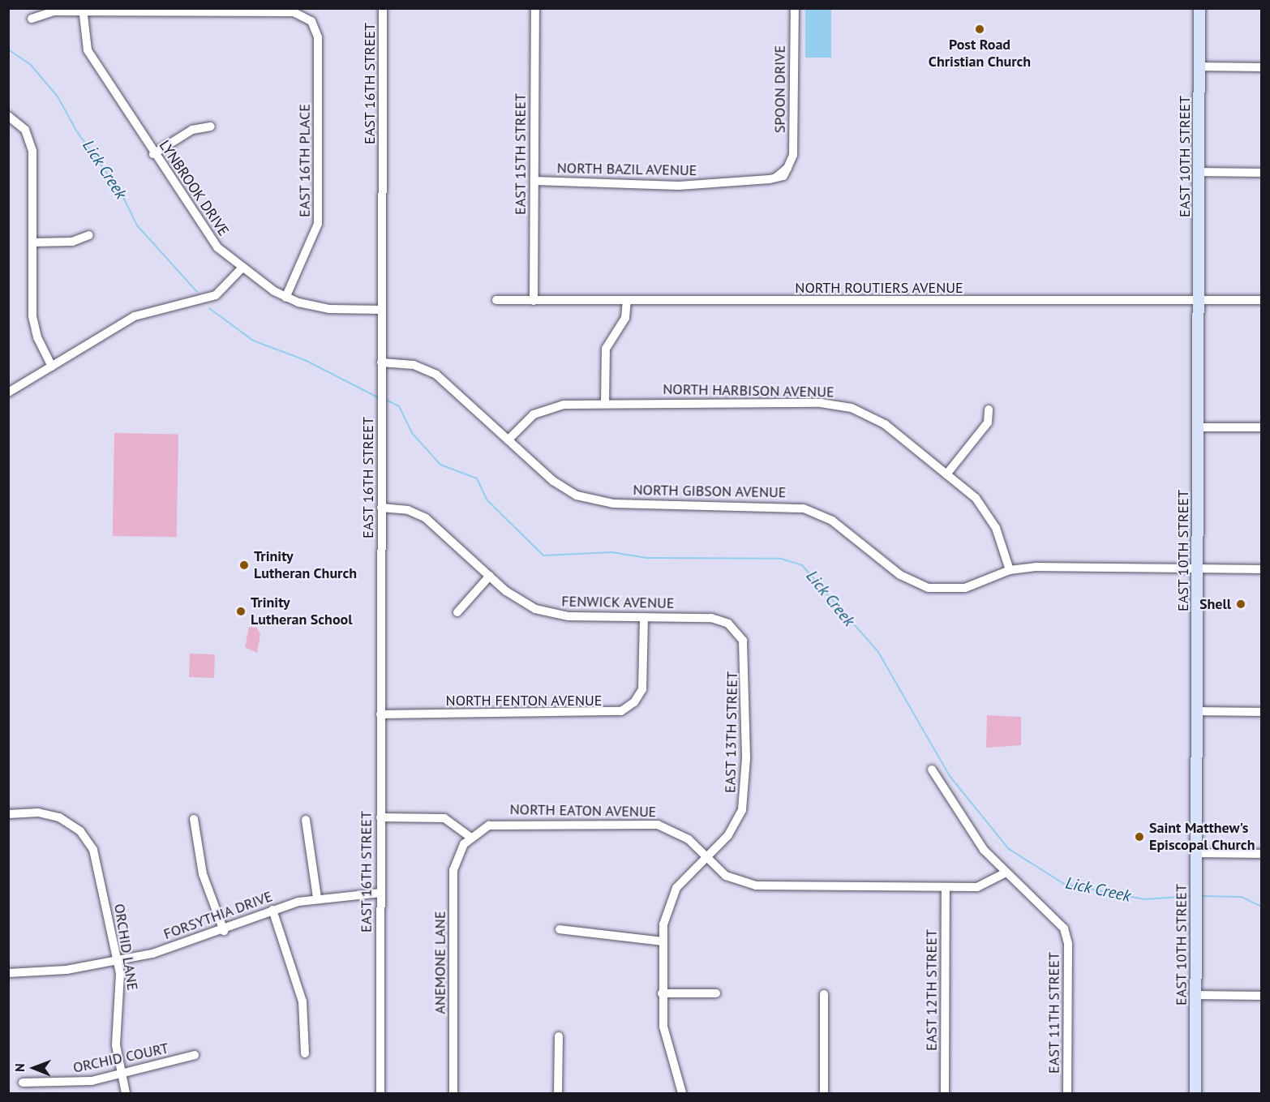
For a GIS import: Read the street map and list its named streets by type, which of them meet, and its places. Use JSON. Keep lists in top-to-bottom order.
{
  "streets": {
    "main road": ["EAST 10TH STREET"],
    "street": [
      "EAST 16TH STREET",
      "SPOON DRIVE",
      "EAST 15TH STREET",
      "EAST 16TH PLACE",
      "NORTH BAZIL AVENUE",
      "LYNBROOK DRIVE",
      "NORTH ROUTIERS AVENUE",
      "NORTH HARBISON AVENUE",
      "NORTH GIBSON AVENUE",
      "FENWICK AVENUE",
      "NORTH FENTON AVENUE",
      "EAST 13TH STREET",
      "NORTH EATON AVENUE",
      "FORSYTHIA DRIVE",
      "ORCHID LANE",
      "ANEMONE LANE",
      "EAST 12TH STREET",
      "EAST 11TH STREET",
      "ORCHID COURT"
    ]
  },
  "crossings": [
    ["EAST 16TH STREET", "LYNBROOK DRIVE"],
    ["EAST 16TH STREET", "NORTH GIBSON AVENUE"],
    ["EAST 16TH STREET", "FENWICK AVENUE"],
    ["EAST 16TH STREET", "NORTH FENTON AVENUE"],
    ["EAST 16TH STREET", "FORSYTHIA DRIVE"],
    ["SPOON DRIVE", "NORTH BAZIL AVENUE"],
    ["EAST 15TH STREET", "NORTH BAZIL AVENUE"],
    ["EAST 15TH STREET", "NORTH ROUTIERS AVENUE"],
    ["EAST 10TH STREET", "NORTH ROUTIERS AVENUE"],
    ["EAST 10TH STREET", "NORTH GIBSON AVENUE"],
    ["EAST 16TH PLACE", "LYNBROOK DRIVE"],
    ["NORTH HARBISON AVENUE", "NORTH GIBSON AVENUE"],
    ["FENWICK AVENUE", "NORTH FENTON AVENUE"],
    ["FENWICK AVENUE", "EAST 13TH STREET"],
    ["EAST 13TH STREET", "NORTH EATON AVENUE"],
    ["NORTH EATON AVENUE", "ANEMONE LANE"],
    ["NORTH EATON AVENUE", "EAST 12TH STREET"],
    ["NORTH EATON AVENUE", "EAST 11TH STREET"],
    ["FORSYTHIA DRIVE", "ORCHID LANE"],
    ["ORCHID LANE", "ORCHID COURT"]
  ],
  "water": ["Lick Creek"],
  "places": [
    "Post Road Christian Church",
    "Trinity Lutheran Church",
    "Shell",
    "Trinity Lutheran School",
    "Saint Matthew's Episcopal Church"
  ],
  "north": "left"
}
